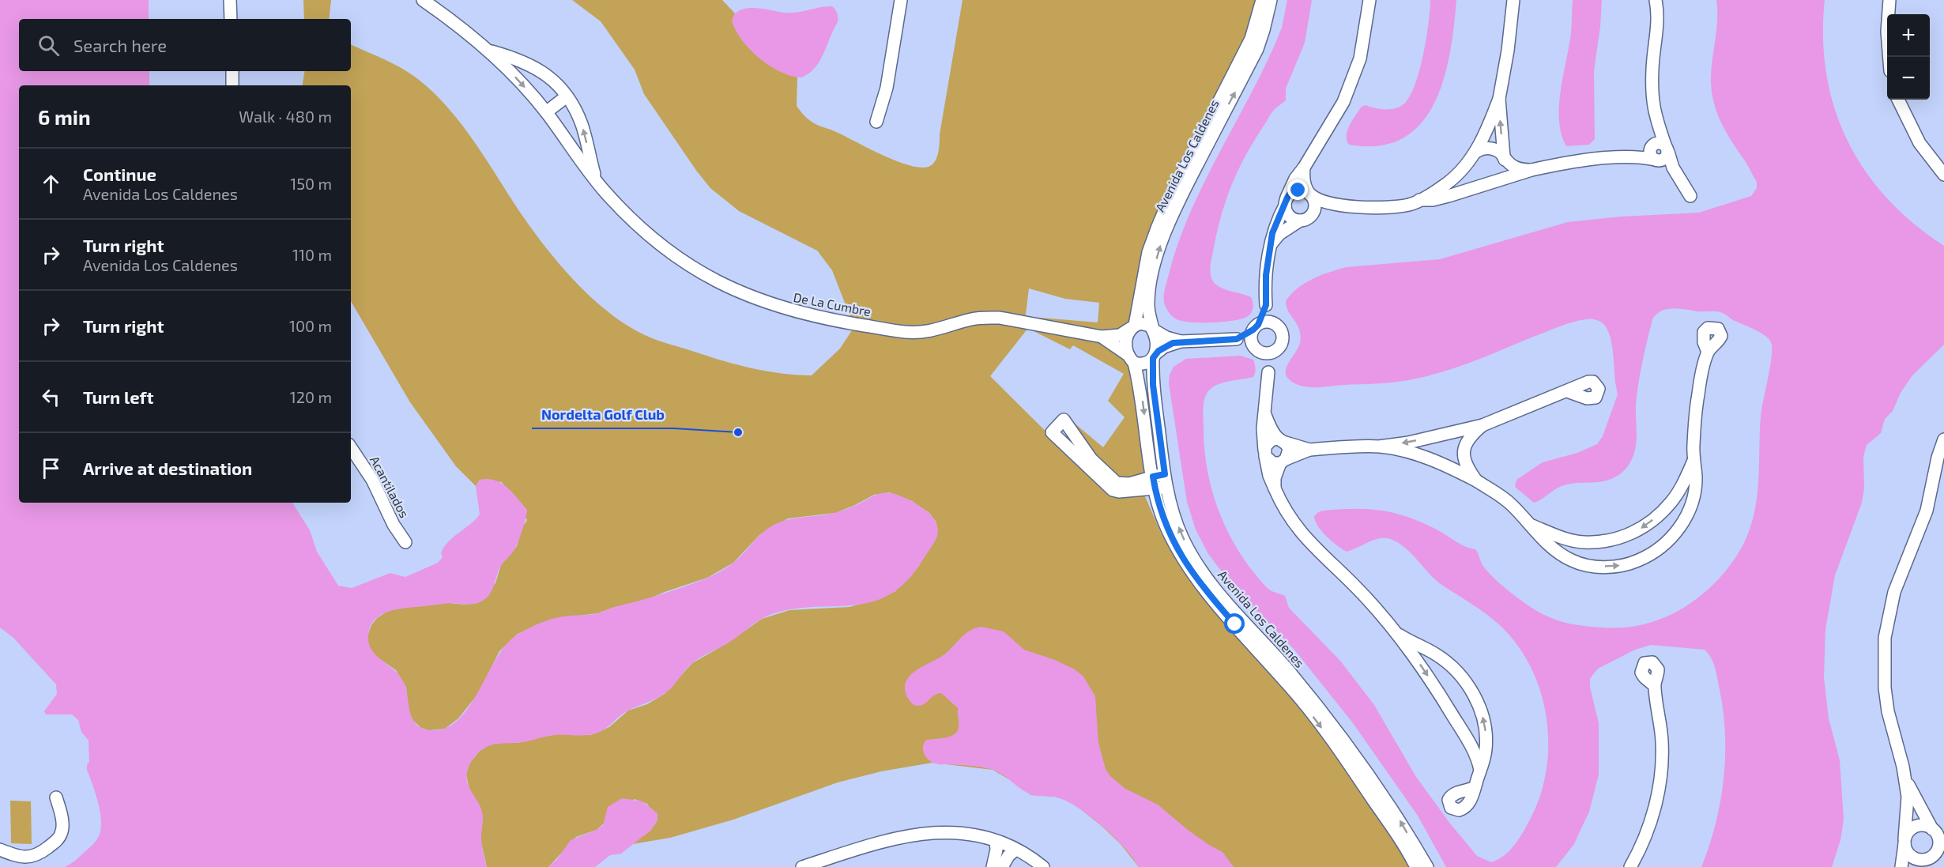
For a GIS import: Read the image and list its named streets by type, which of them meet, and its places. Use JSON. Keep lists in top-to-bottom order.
{
  "streets": {
    "street": ["Avenida Los Caldenes", "De La Cumbre", "Acantilados"]
  },
  "places": ["Nordelta Golf Club"],
  "page": {
    "map_buttons": ["+", "−"],
    "search": "Search here",
    "heading": ["6 min", "Walk · 480 m"],
    "list": [
      ["Continue", "Avenida Los Caldenes", "150 m"],
      ["Turn right", "Avenida Los Caldenes", "110 m"],
      ["Turn right", "100 m"],
      ["Turn left", "120 m"],
      "Arrive at destination"
    ]
  }
}
